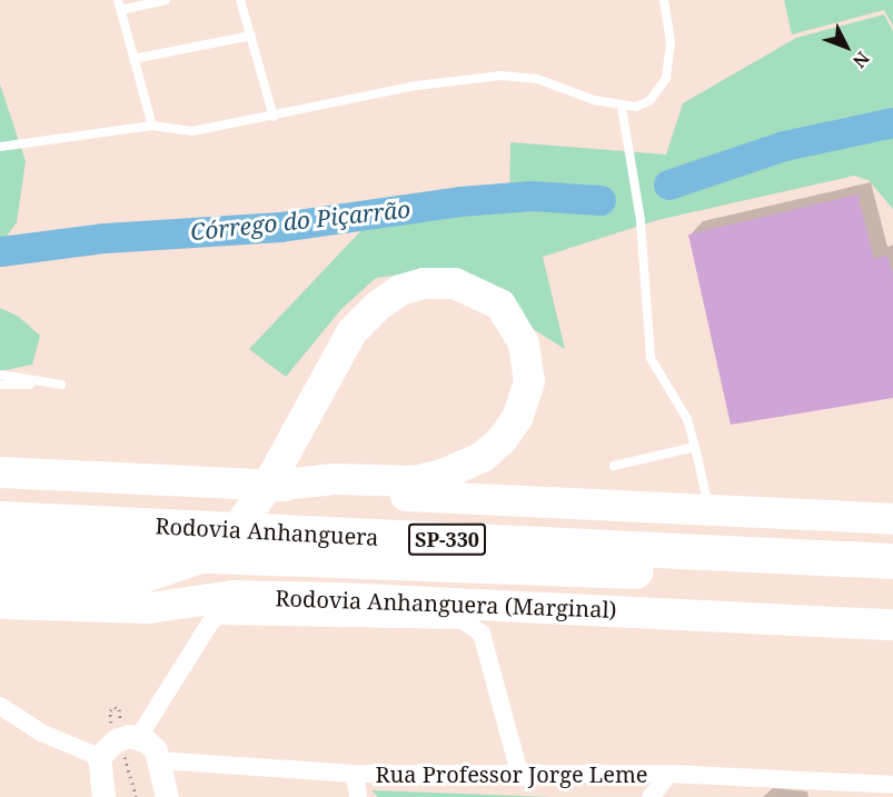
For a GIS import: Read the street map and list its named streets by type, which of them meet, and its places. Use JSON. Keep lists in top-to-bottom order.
{
  "streets": {
    "highway": ["Rodovia Anhanguera", "SP-330", "Rodovia Anhanguera (Marginal)"],
    "street": ["Rua Professor Jorge Leme"]
  },
  "water": ["Córrego do Piçarrão"],
  "north": "bottom right"
}
